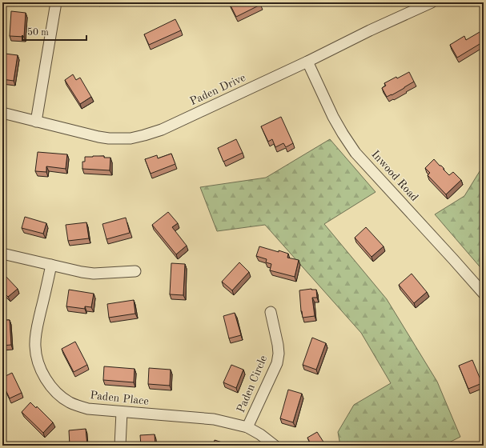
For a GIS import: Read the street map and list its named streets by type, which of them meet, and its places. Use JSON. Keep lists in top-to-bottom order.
{
  "streets": {
    "street": [
      "Paden Drive",
      "Inwood Road",
      "Paden Circle",
      "Paden Place"
    ]
  },
  "crossings": [
    ["Paden Drive", "Inwood Road"],
    ["Paden Circle", "Paden Place"]
  ],
  "scale_bar": "50 m"
}
